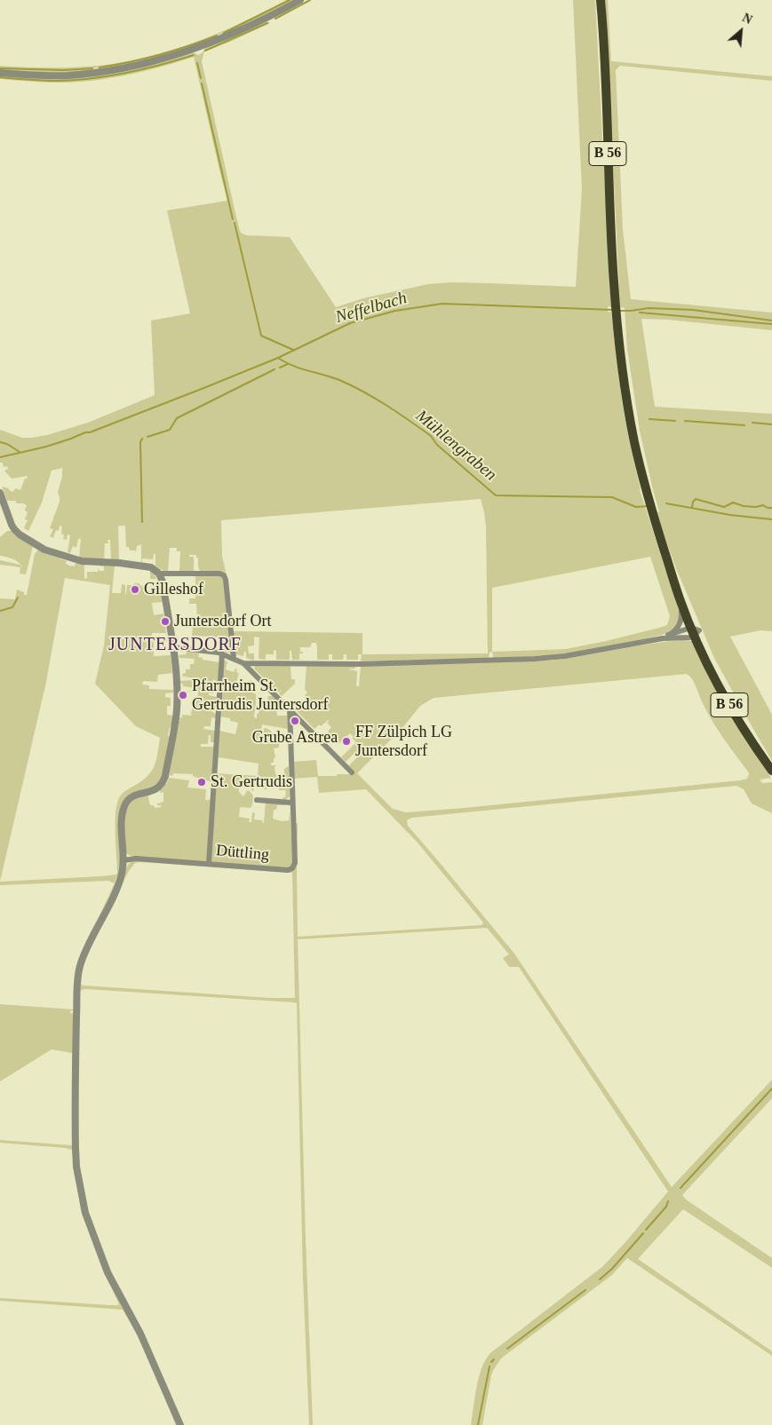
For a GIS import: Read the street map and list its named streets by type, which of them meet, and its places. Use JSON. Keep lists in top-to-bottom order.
{
  "streets": {
    "main road": ["B 56"],
    "street": ["Düttling"]
  },
  "districts": ["JUNTERSDORF"],
  "water": ["Neffelbach", "Mühlengraben"],
  "places": [
    "Gilleshof",
    "Juntersdorf Ort",
    "Pfarrheim St. Gertrudis Juntersdorf",
    "Grube Astrea",
    "FF Zülpich LG Juntersdorf",
    "St. Gertrudis"
  ],
  "north": "top right"
}
